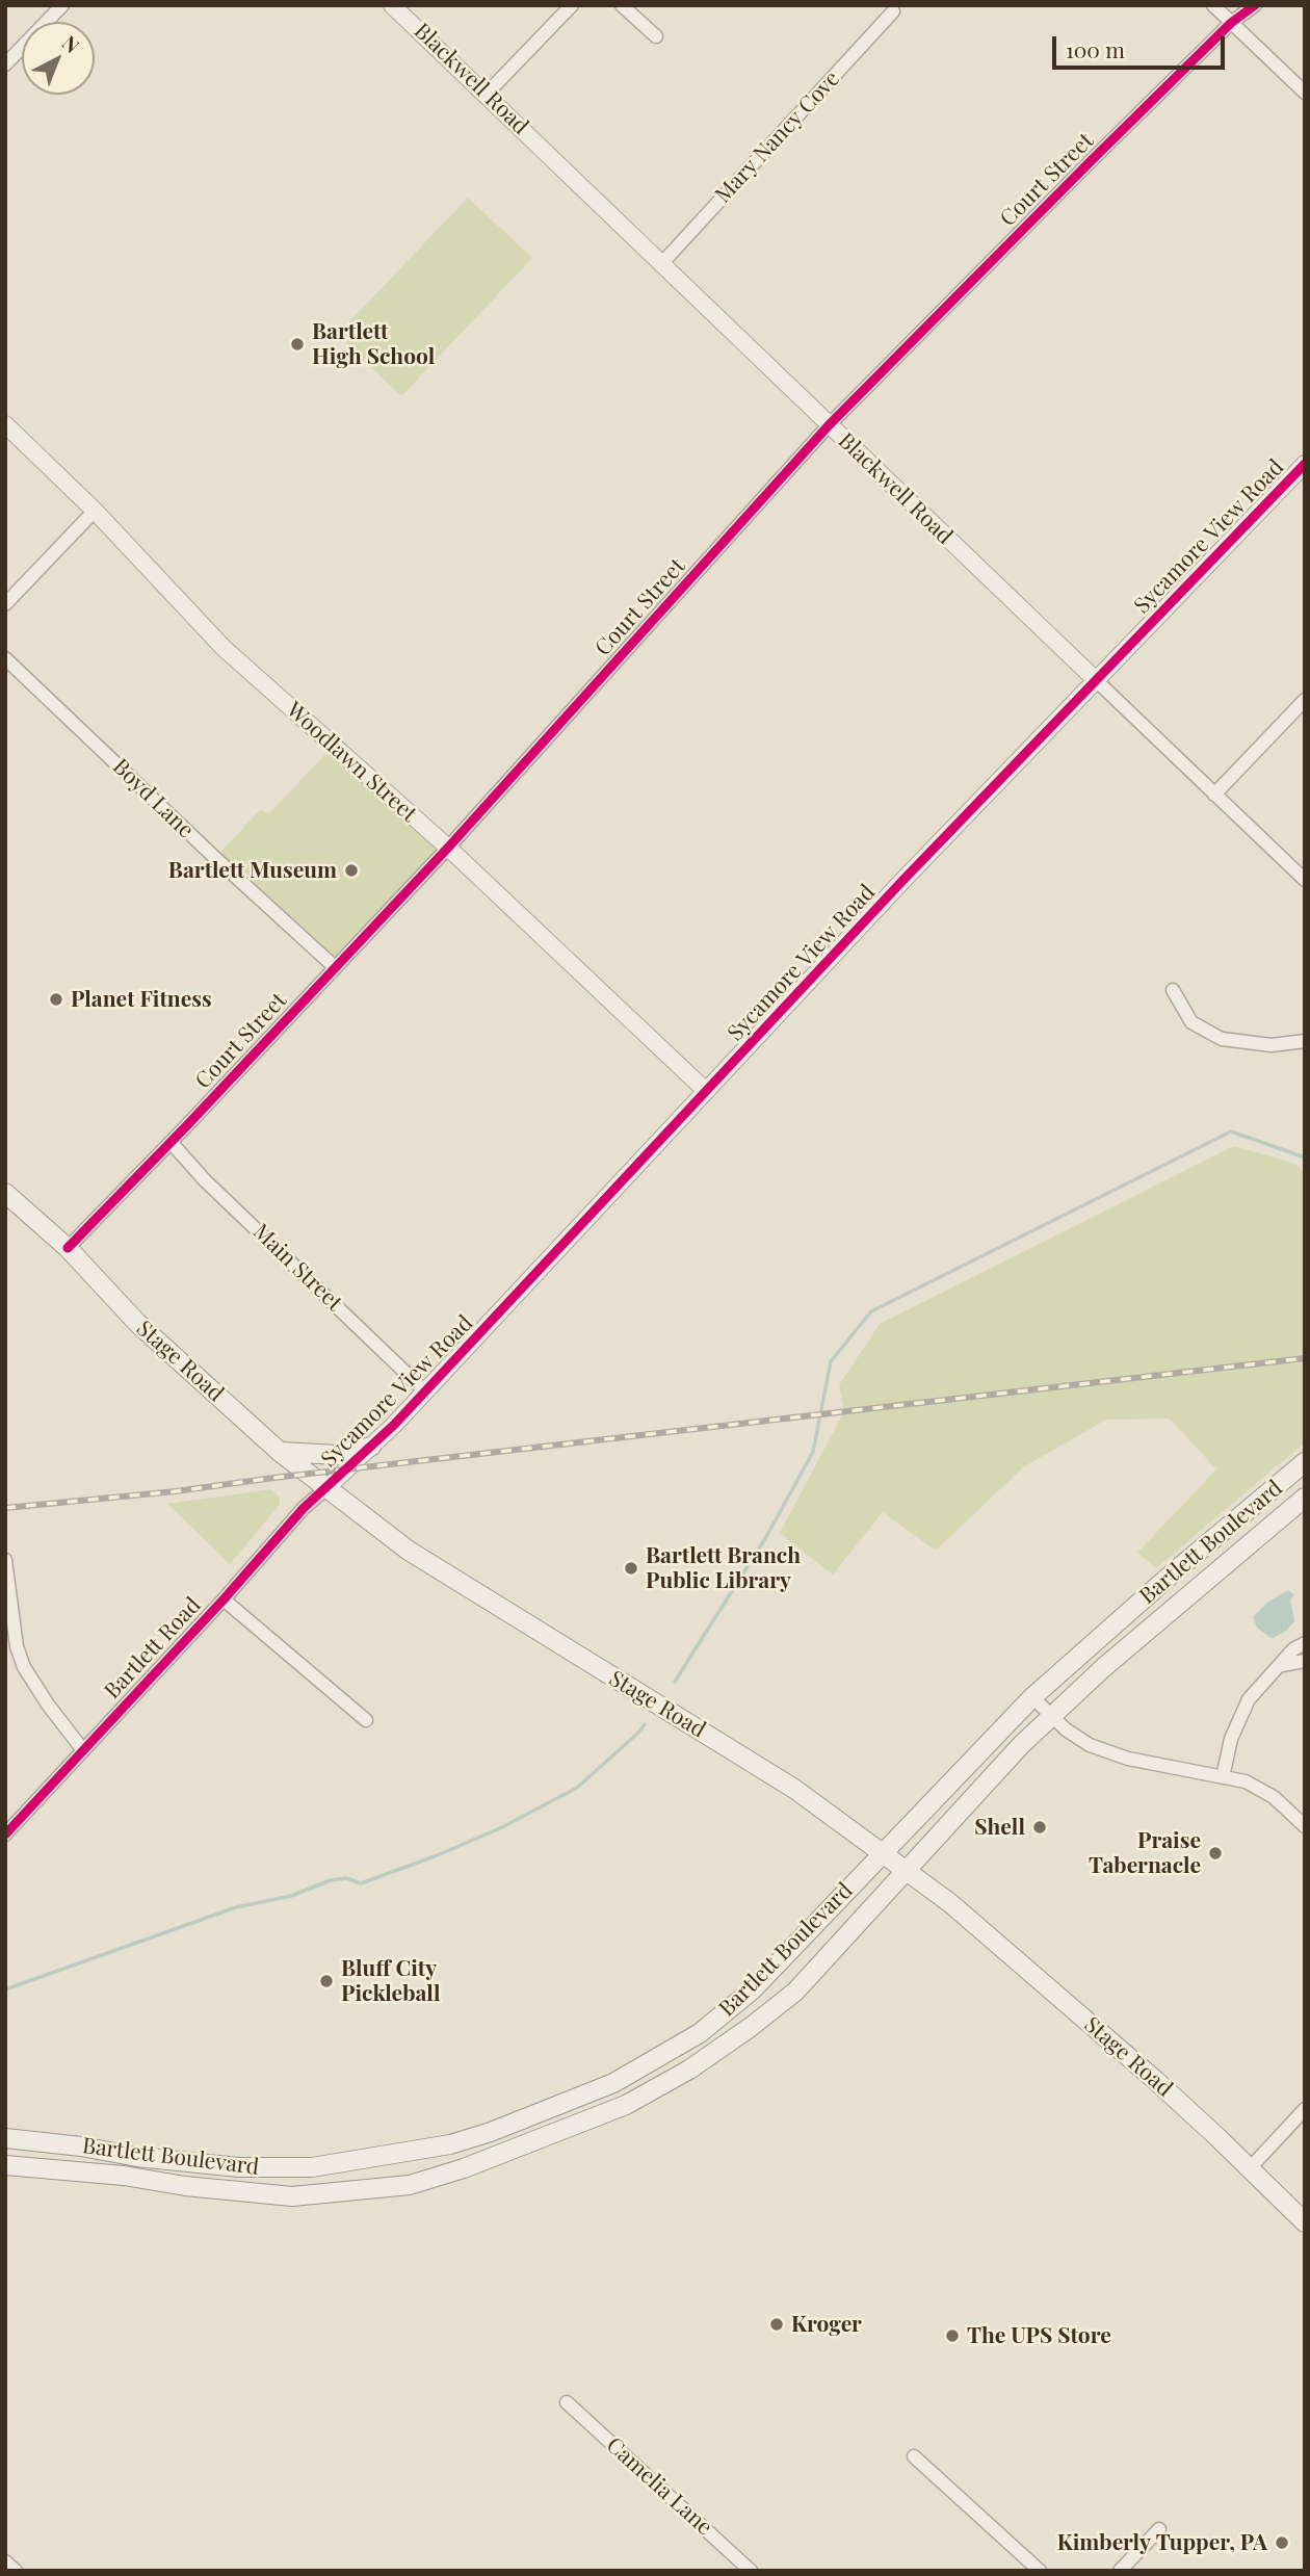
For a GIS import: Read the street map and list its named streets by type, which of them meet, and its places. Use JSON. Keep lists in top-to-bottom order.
{
  "streets": {
    "main road": ["Stage Road", "Bartlett Boulevard"],
    "street": [
      "Blackwell Road",
      "Mary Nancy Cove",
      "Court Street",
      "Sycamore View Road",
      "Woodlawn Street",
      "Boyd Lane",
      "Main Street",
      "Bartlett Road",
      "Camelia Lane"
    ]
  },
  "crossings": [
    ["Blackwell Road", "Mary Nancy Cove"],
    ["Blackwell Road", "Court Street"],
    ["Blackwell Road", "Sycamore View Road"],
    ["Court Street", "Woodlawn Street"],
    ["Court Street", "Boyd Lane"],
    ["Court Street", "Main Street"],
    ["Court Street", "Stage Road"],
    ["Sycamore View Road", "Woodlawn Street"],
    ["Sycamore View Road", "Main Street"],
    ["Sycamore View Road", "Stage Road"],
    ["Sycamore View Road", "Bartlett Road"],
    ["Stage Road", "Bartlett Boulevard"],
    ["Stage Road", "Bartlett Road"]
  ],
  "places": [
    "Bartlett High School",
    "Bartlett Museum",
    "Planet Fitness",
    "Bartlett Branch Public Library",
    "Shell",
    "Praise Tabernacle",
    "Bluff City Pickleball",
    "Kroger",
    "The UPS Store",
    "Kimberly Tupper, PA"
  ],
  "scale_bar": "100 m",
  "north": "top right"
}
